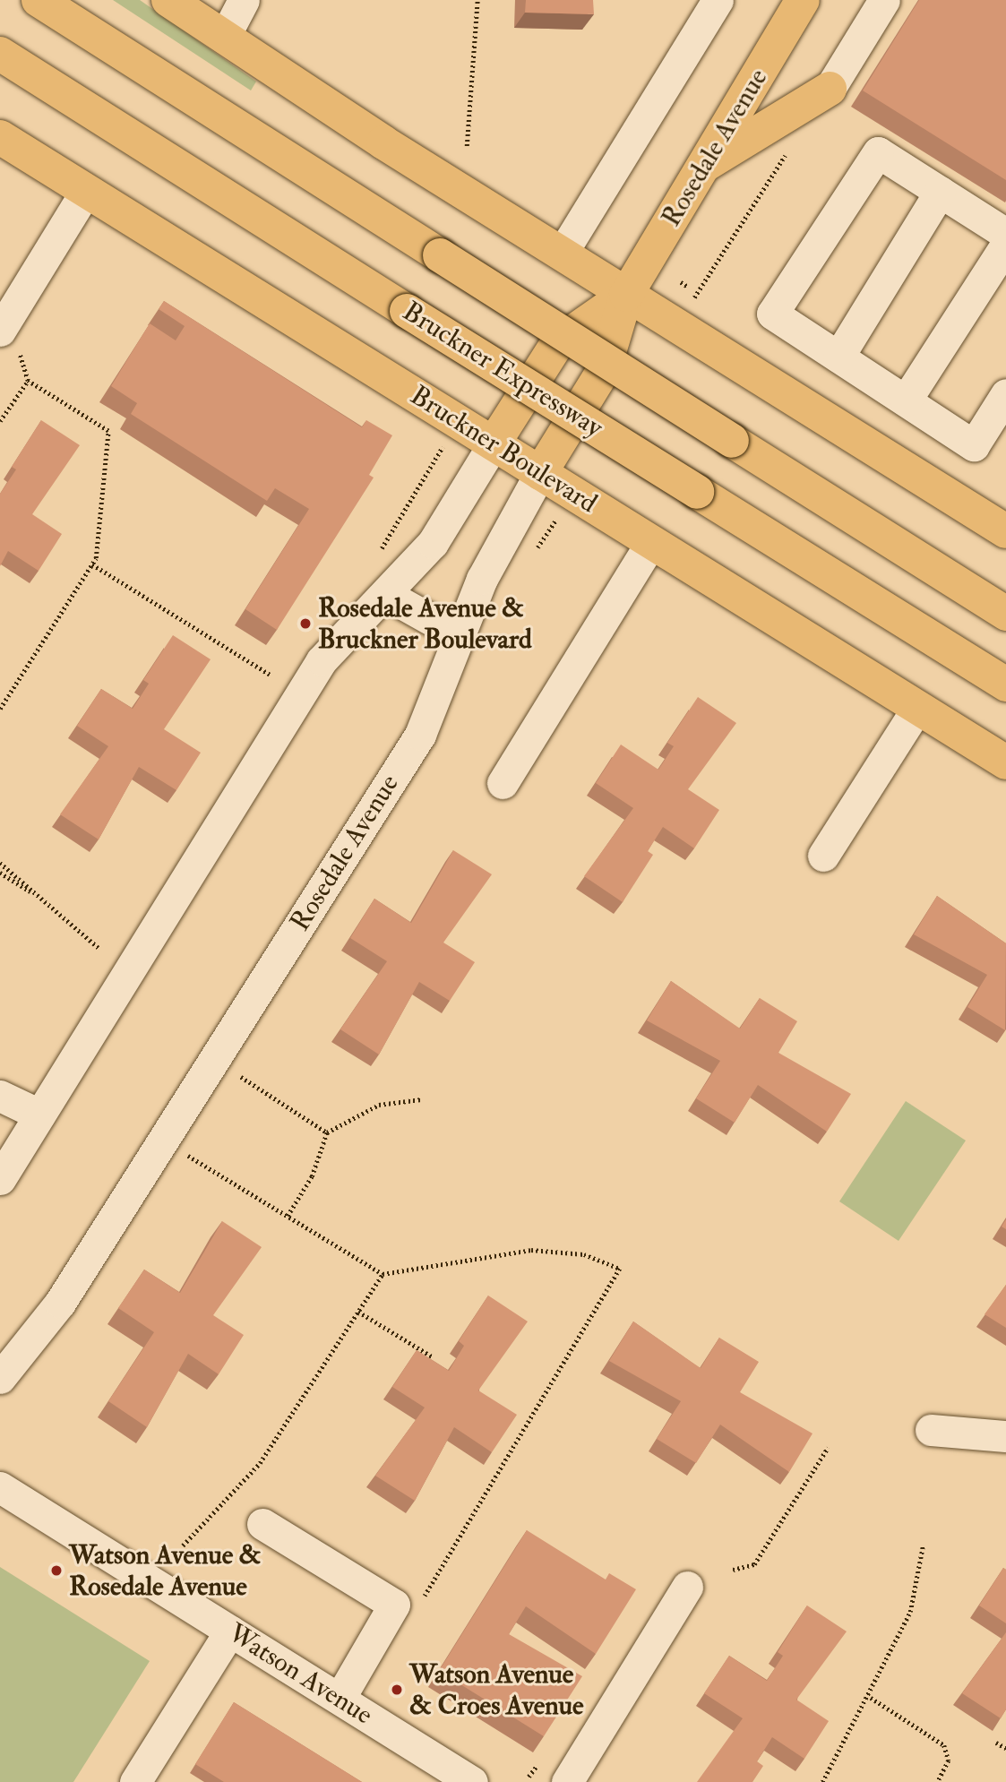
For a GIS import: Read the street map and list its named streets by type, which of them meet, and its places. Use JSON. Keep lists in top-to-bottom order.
{
  "streets": {
    "main road": ["Rosedale Avenue", "Bruckner Expressway", "Bruckner Boulevard"],
    "street": ["Watson Avenue"]
  },
  "crossings": [
    ["Rosedale Avenue", "Bruckner Boulevard"]
  ],
  "places": ["Rosedale Avenue & Bruckner Boulevard", "Watson Avenue & Rosedale Avenue", "Watson Avenue & Croes Avenue"]
}
